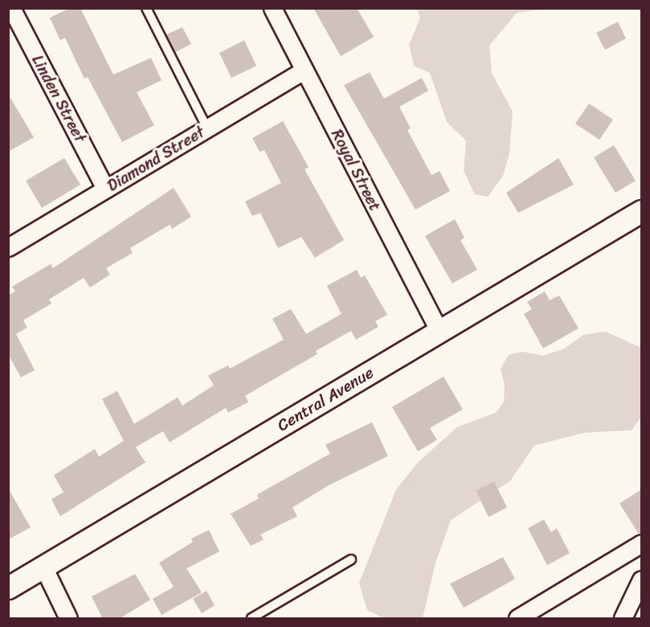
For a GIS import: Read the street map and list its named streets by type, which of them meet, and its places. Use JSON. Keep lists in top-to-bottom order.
{
  "streets": {
    "street": [
      "Linden Street",
      "Diamond Street",
      "Royal Street",
      "Central Avenue"
    ]
  },
  "crossings": [
    ["Linden Street", "Diamond Street"],
    ["Diamond Street", "Royal Street"],
    ["Royal Street", "Central Avenue"]
  ]
}
